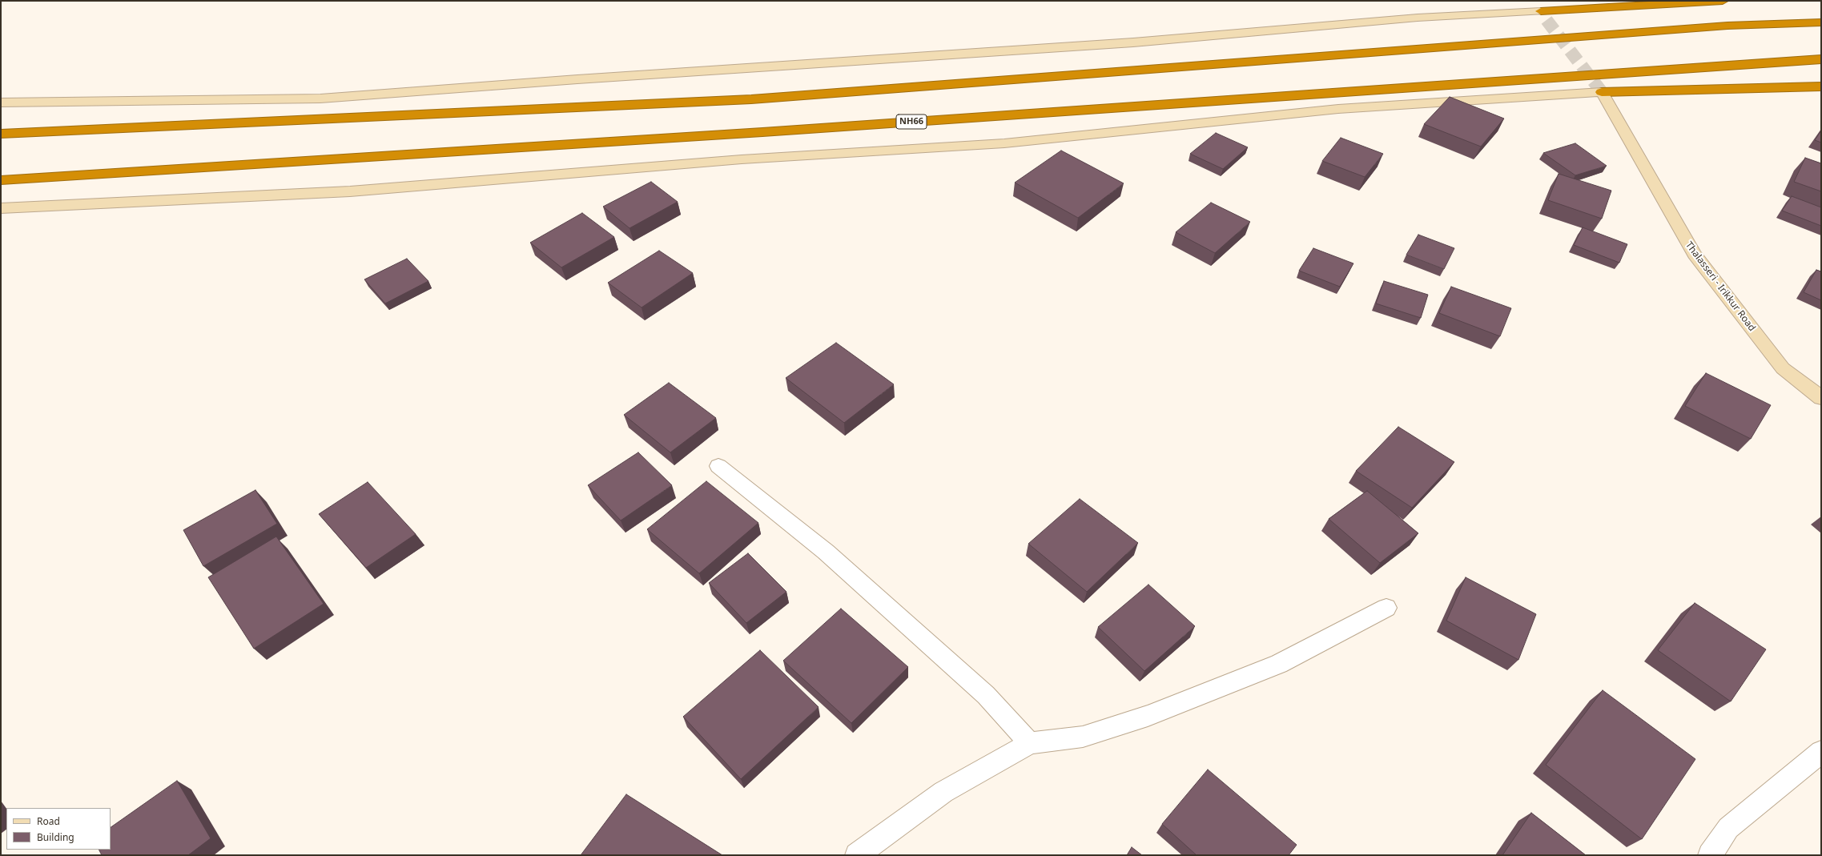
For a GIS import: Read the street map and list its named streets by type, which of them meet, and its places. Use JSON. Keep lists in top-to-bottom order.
{
  "streets": {
    "highway": ["NH66"],
    "street": ["Thalasseri - Irikkur Road"]
  },
  "legend": ["Road", "Building"]
}
